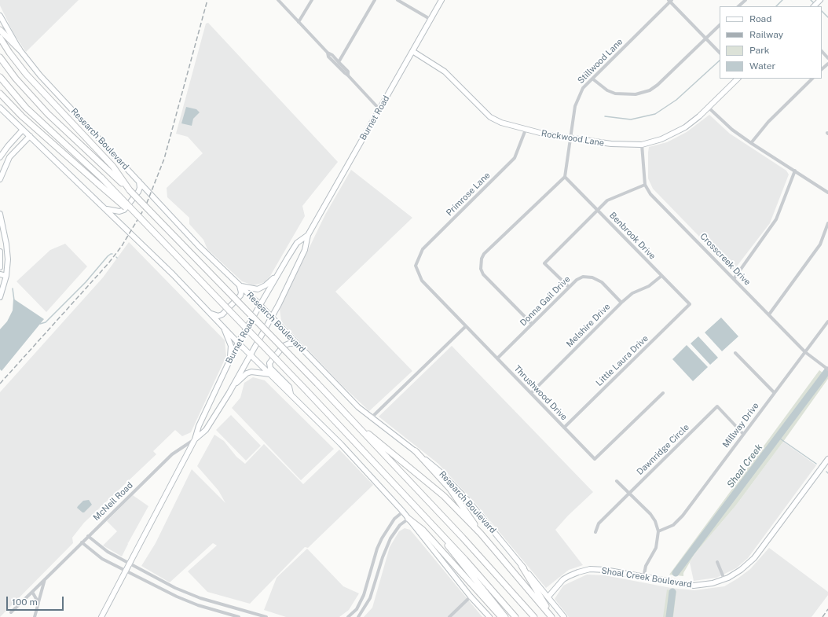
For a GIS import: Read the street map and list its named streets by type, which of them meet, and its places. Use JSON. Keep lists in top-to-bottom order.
{
  "streets": {
    "main road": [
      "Burnet Road",
      "Rockwood Lane",
      "Research Boulevard",
      "Shoal Creek Boulevard"
    ],
    "street": [
      "Stillwood Lane",
      "Primrose Lane",
      "Benbrook Drive",
      "Crosscreek Drive",
      "Donna Gail Drive",
      "Melshire Drive",
      "Little Laura Drive",
      "Thrushwood Drive",
      "Millway Drive",
      "Dawnridge Circle",
      "McNeil Road"
    ]
  },
  "crossings": [
    ["Stillwood Lane", "Rockwood Lane"],
    ["Stillwood Lane", "Benbrook Drive"],
    ["Burnet Road", "Rockwood Lane"],
    ["Burnet Road", "Research Boulevard"],
    ["Burnet Road", "McNeil Road"],
    ["Rockwood Lane", "Primrose Lane"],
    ["Research Boulevard", "Shoal Creek Boulevard"],
    ["Primrose Lane", "Thrushwood Drive"],
    ["Benbrook Drive", "Melshire Drive"],
    ["Benbrook Drive", "Little Laura Drive"],
    ["Crosscreek Drive", "Millway Drive"],
    ["Donna Gail Drive", "Melshire Drive"],
    ["Donna Gail Drive", "Thrushwood Drive"],
    ["Melshire Drive", "Thrushwood Drive"],
    ["Little Laura Drive", "Thrushwood Drive"],
    ["Millway Drive", "Dawnridge Circle"]
  ],
  "water": ["Shoal Creek"],
  "legend": [
    "Road",
    "Railway",
    "Park",
    "Water"
  ],
  "scale_bar": "100 m"
}
